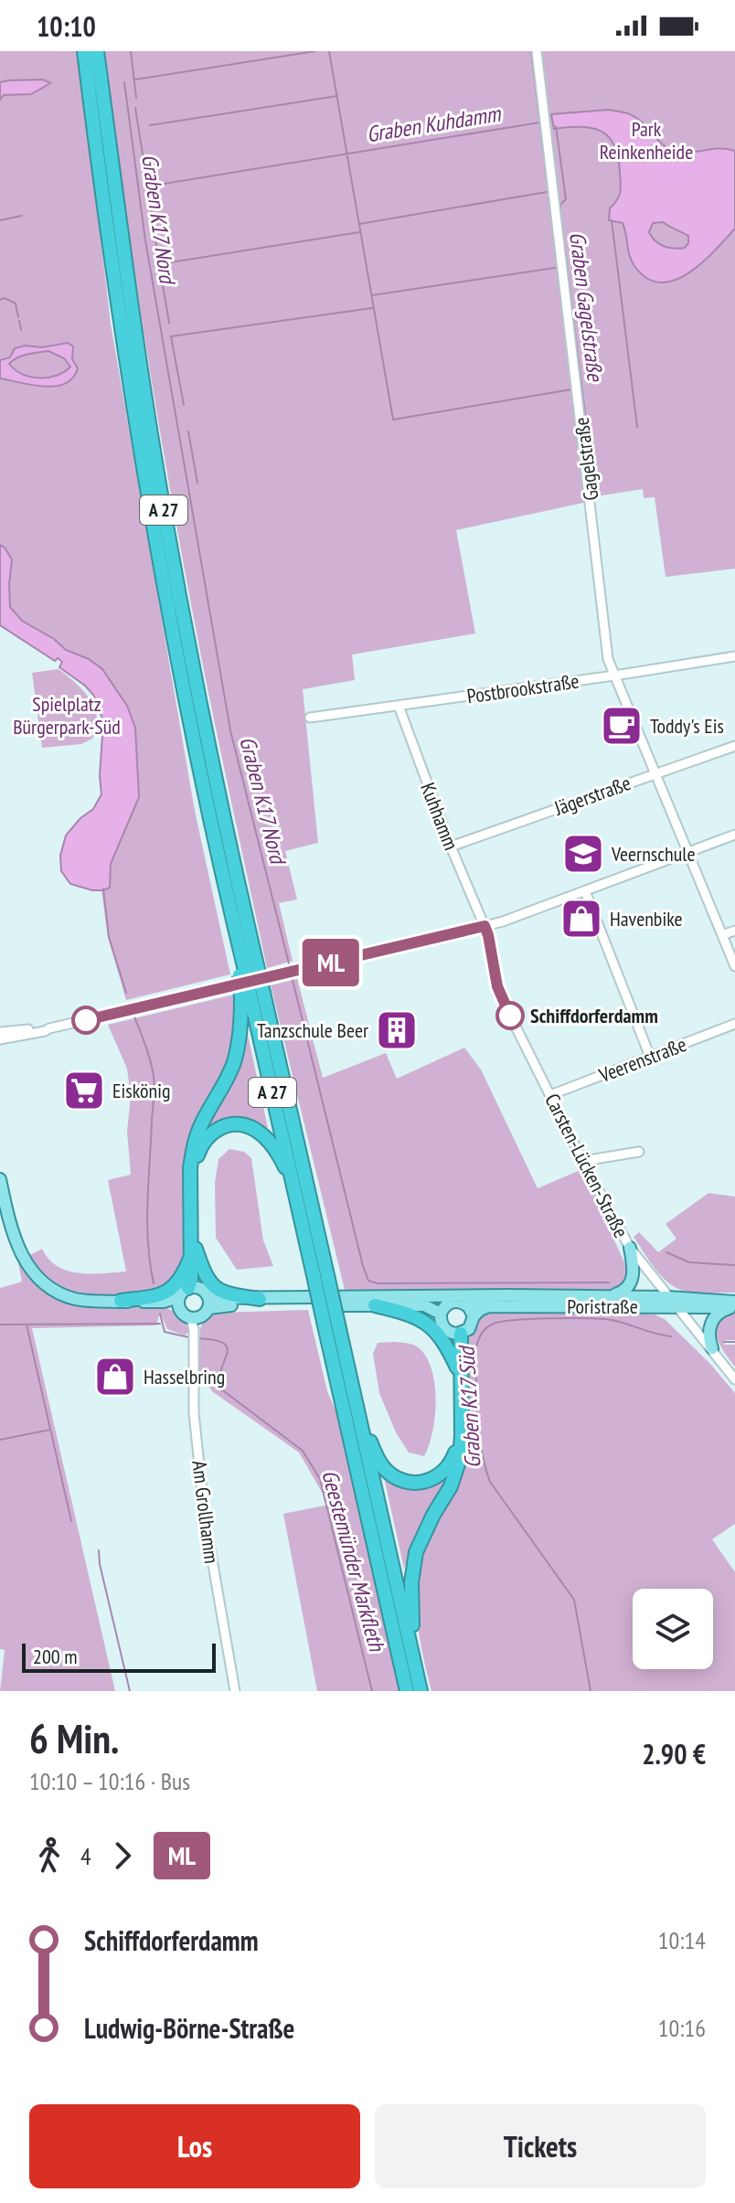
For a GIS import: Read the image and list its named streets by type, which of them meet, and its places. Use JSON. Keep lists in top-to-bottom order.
{
  "streets": {
    "highway": ["A 27"],
    "main road": ["Poristraße"],
    "street": [
      "Gagelstraße",
      "Postbrookstraße",
      "Jägerstraße",
      "Kuhhamm",
      "Veerenstraße",
      "Carsten-Lücken-Straße",
      "Am Grollhamm"
    ]
  },
  "crossings": [
    ["Gagelstraße", "Postbrookstraße"],
    ["Gagelstraße", "Jägerstraße"],
    ["Postbrookstraße", "Kuhhamm"],
    ["Jägerstraße", "Kuhhamm"],
    ["Kuhhamm", "Carsten-Lücken-Straße"],
    ["Veerenstraße", "Carsten-Lücken-Straße"],
    ["Carsten-Lücken-Straße", "Poristraße"],
    ["Poristraße", "Am Grollhamm"]
  ],
  "water": [
    "Graben Kuhdamm",
    "Graben K17 Nord",
    "Graben Gagelstraße",
    "Graben K17 Süd",
    "Geestemünder Markfleth"
  ],
  "parks": ["Park Reinkenheide", "Spielplatz Bürgerpark-Süd"],
  "places": {
    "cafe": ["Toddy's Eis"],
    "school or university": ["Veernschule"],
    "shop": ["Havenbike", "Hasselbring"],
    "other": ["Schiffdorferdamm"],
    "building": ["Tanzschule Beer"],
    "supermarket": ["Eiskönig"]
  },
  "lines": ["bus line ML"],
  "scale_bar": "200 m",
  "page": {
    "status": "10:10",
    "on_map": "ML",
    "scale": "200 m",
    "heading": ["6 Min.", "10:10 – 10:16 · Bus", "2.90 €"],
    "legs": ["4", "ML"],
    "list": [
      {
        "name": "Schiffdorferdamm",
        "value": "10:14"
      },
      {
        "name": "Ludwig-Börne-Straße",
        "value": "10:16"
      }
    ],
    "buttons": ["Los", "Tickets"]
  }
}
